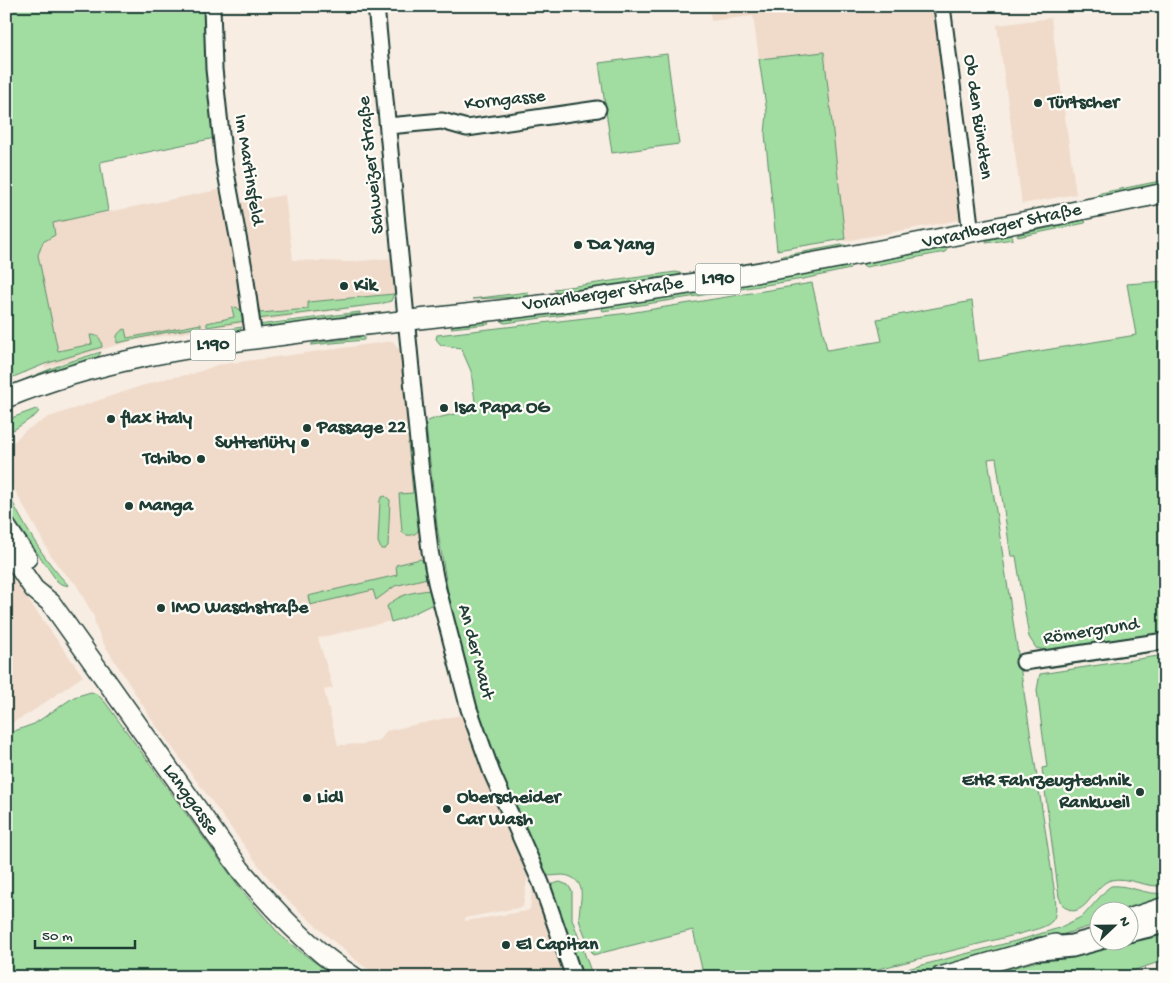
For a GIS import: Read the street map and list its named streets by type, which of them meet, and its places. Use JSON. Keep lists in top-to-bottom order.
{
  "streets": {
    "main road": ["Vorarlberger Straße", "L190", "Langgasse"],
    "street": [
      "Korngasse",
      "Ob den Bündten",
      "Schweizer Straße",
      "Im Martinsfeld",
      "Römergrund",
      "An der Maut"
    ]
  },
  "crossings": [
    ["Korngasse", "Schweizer Straße"],
    ["Ob den Bündten", "Vorarlberger Straße"],
    ["Schweizer Straße", "Vorarlberger Straße"],
    ["Schweizer Straße", "An der Maut"],
    ["Im Martinsfeld", "Vorarlberger Straße"],
    ["Vorarlberger Straße", "An der Maut"]
  ],
  "places": [
    "Türtscher",
    "Da Yang",
    "Kik",
    "Isa Papa OG",
    "flax italy",
    "Passage 22",
    "Sutterlüty",
    "Tchibo",
    "Manga",
    "IMO Waschstraße",
    "EHR Fahrzeugtechnik Rankweil",
    "Lidl",
    "Oberscheider Car Wash",
    "El Capitan"
  ],
  "scale_bar": "50 m",
  "north": "right"
}
